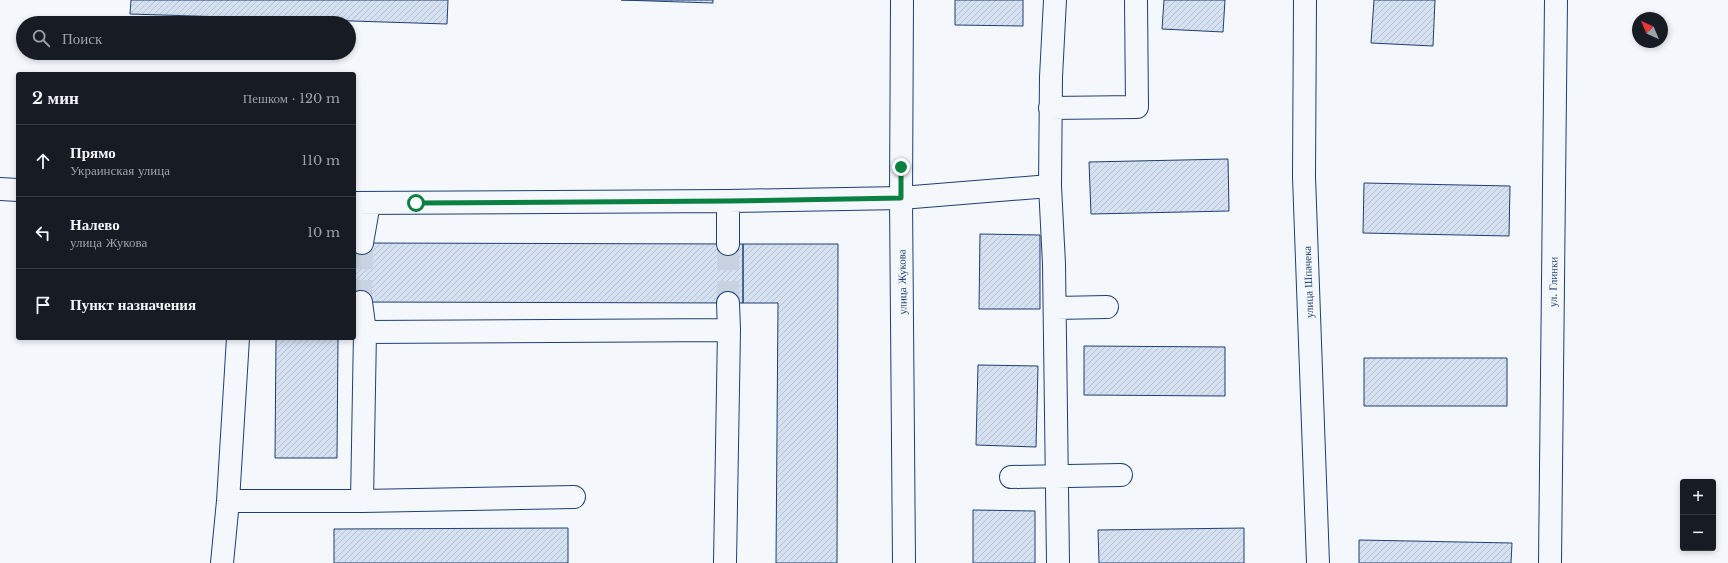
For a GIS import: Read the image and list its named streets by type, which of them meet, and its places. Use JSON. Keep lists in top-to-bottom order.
{
  "streets": {
    "street": ["улица Жукова", "улица Шпачека", "ул. Глинки"]
  },
  "north": "top left",
  "page": {
    "search": "Поиск",
    "heading": ["2 мин", "Пешком · 120 m"],
    "list": [
      ["Прямо", "Украинская улица", "110 m"],
      ["Налево", "улица Жукова", "10 m"],
      "Пункт назначения"
    ],
    "map_buttons": ["+", "−"]
  }
}
